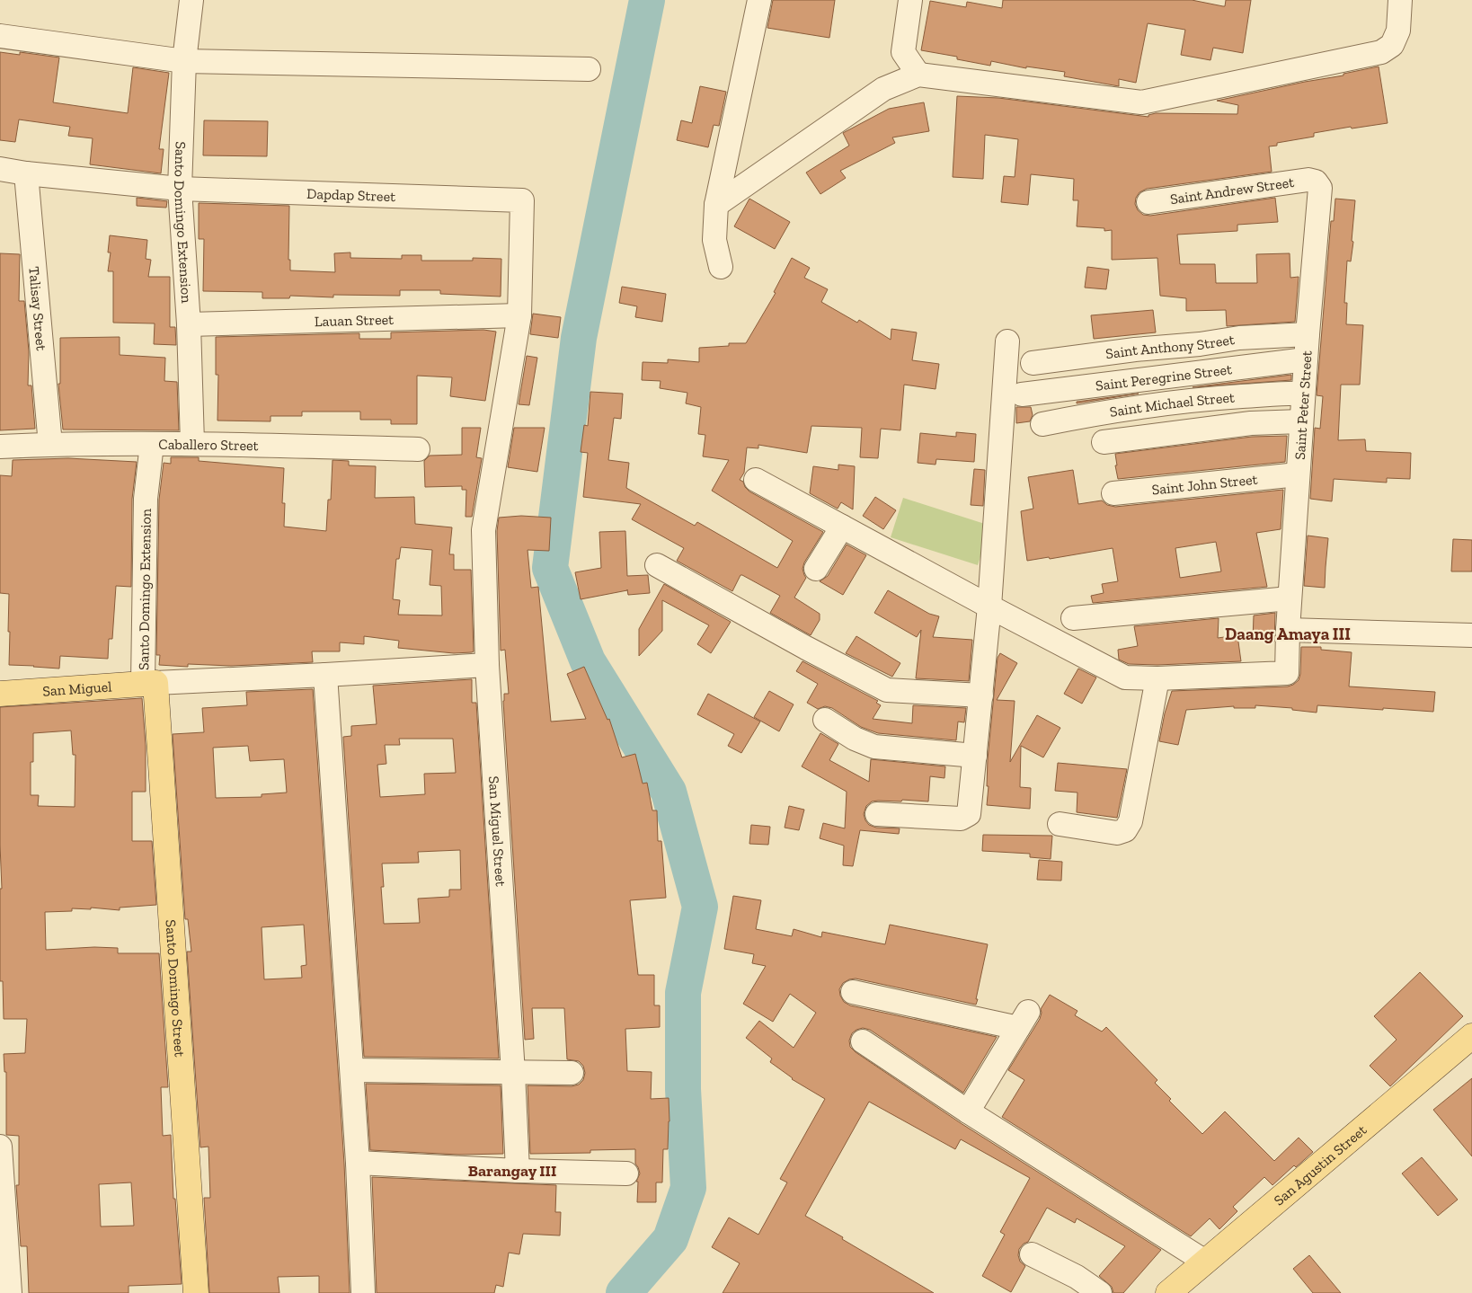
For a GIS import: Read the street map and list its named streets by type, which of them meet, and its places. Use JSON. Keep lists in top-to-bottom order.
{
  "streets": {
    "main road": ["San Miguel", "Santo Domingo Street", "San Agustin Street"],
    "street": [
      "Saint Andrew Street",
      "Dapdap Street",
      "Santo Domingo Extension",
      "Talisay Street",
      "Lauan Street",
      "Saint Anthony Street",
      "Saint Peregrine Street",
      "Saint Michael Street",
      "Saint Peter Street",
      "Caballero Street",
      "Saint John Street",
      "San Miguel Street"
    ]
  },
  "crossings": [
    ["Saint Andrew Street", "Saint Peter Street"],
    ["Dapdap Street", "Santo Domingo Extension"],
    ["Dapdap Street", "Talisay Street"],
    ["Dapdap Street", "San Miguel Street"],
    ["Santo Domingo Extension", "Lauan Street"],
    ["Santo Domingo Extension", "Caballero Street"],
    ["Santo Domingo Extension", "San Miguel"],
    ["Santo Domingo Extension", "Santo Domingo Street"],
    ["Talisay Street", "Caballero Street"],
    ["Lauan Street", "San Miguel Street"],
    ["Saint Anthony Street", "Saint Peter Street"],
    ["Saint Peregrine Street", "Saint Peter Street"],
    ["Saint Michael Street", "Saint Peter Street"],
    ["Saint Peter Street", "Saint John Street"],
    ["San Miguel", "Santo Domingo Street"]
  ],
  "districts": ["Daang Amaya III", "Barangay III"]
}
